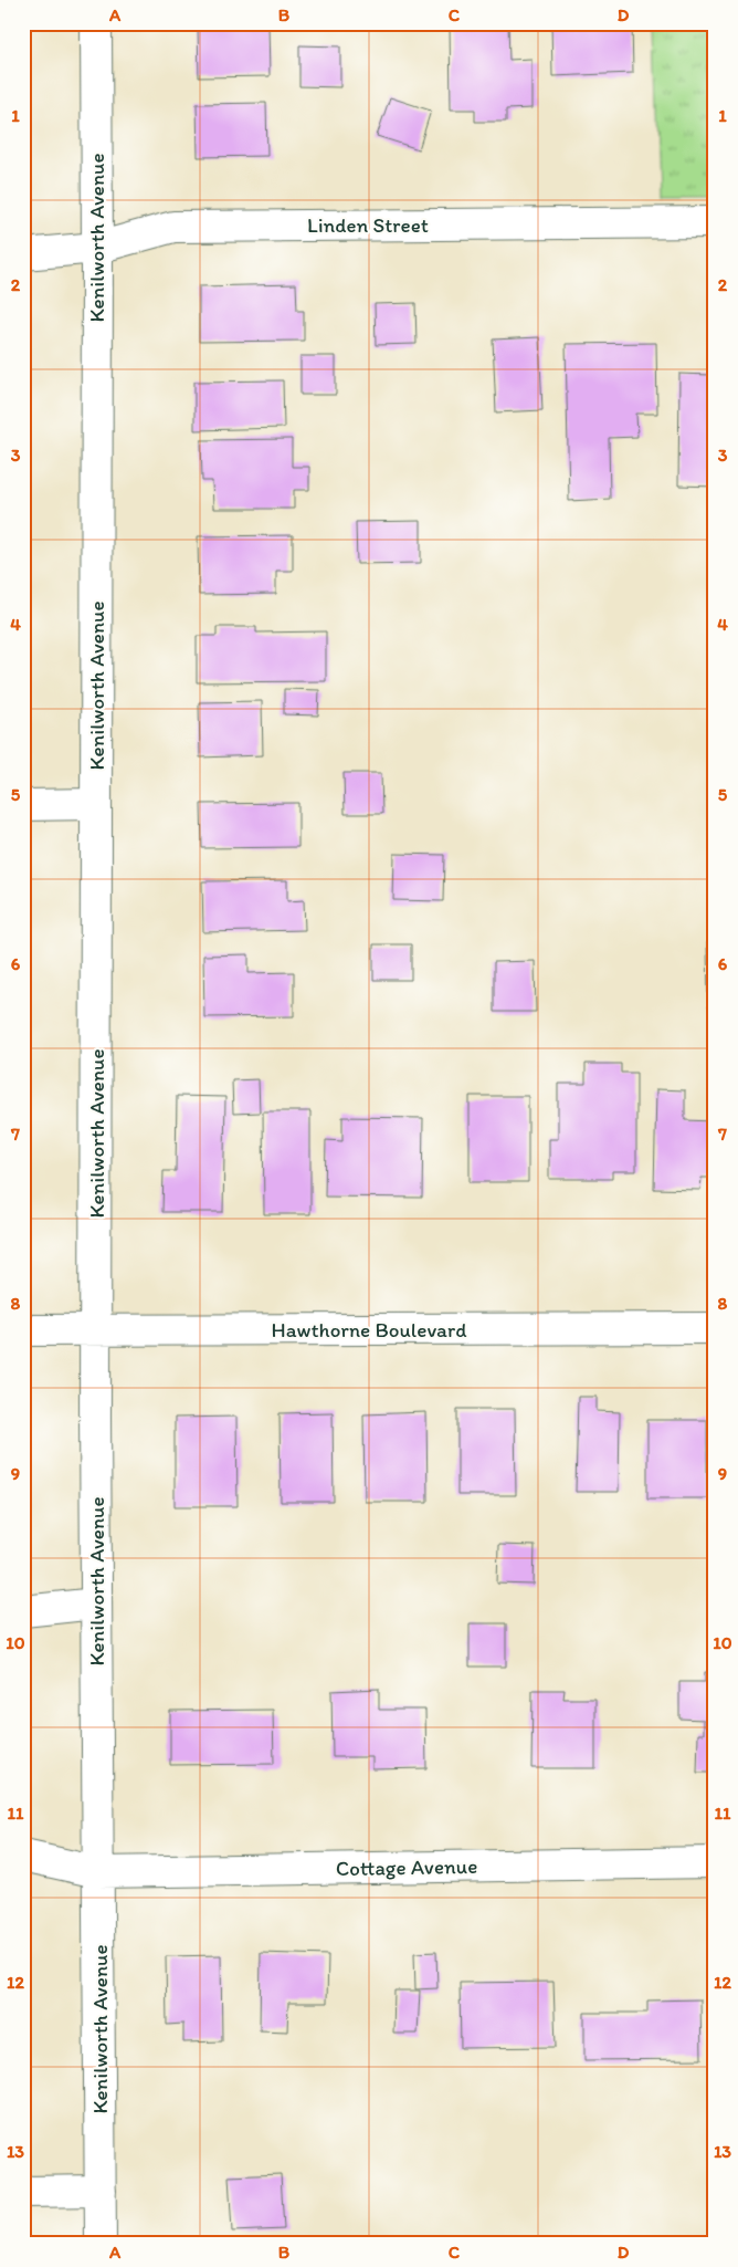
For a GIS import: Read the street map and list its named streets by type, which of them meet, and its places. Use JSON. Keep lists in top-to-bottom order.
{
  "streets": {
    "street": [
      "Linden Street",
      "Kenilworth Avenue",
      "Hawthorne Boulevard",
      "Cottage Avenue"
    ]
  },
  "crossings": [
    ["Linden Street", "Kenilworth Avenue"],
    ["Kenilworth Avenue", "Hawthorne Boulevard"],
    ["Kenilworth Avenue", "Cottage Avenue"]
  ],
  "grid": {
    "columns": [
      "A",
      "B",
      "C",
      "D"
    ],
    "rows": [
      "1",
      "2",
      "3",
      "4",
      "5",
      "6",
      "7",
      "8",
      "9",
      "10",
      "11",
      "12",
      "13"
    ]
  }
}
